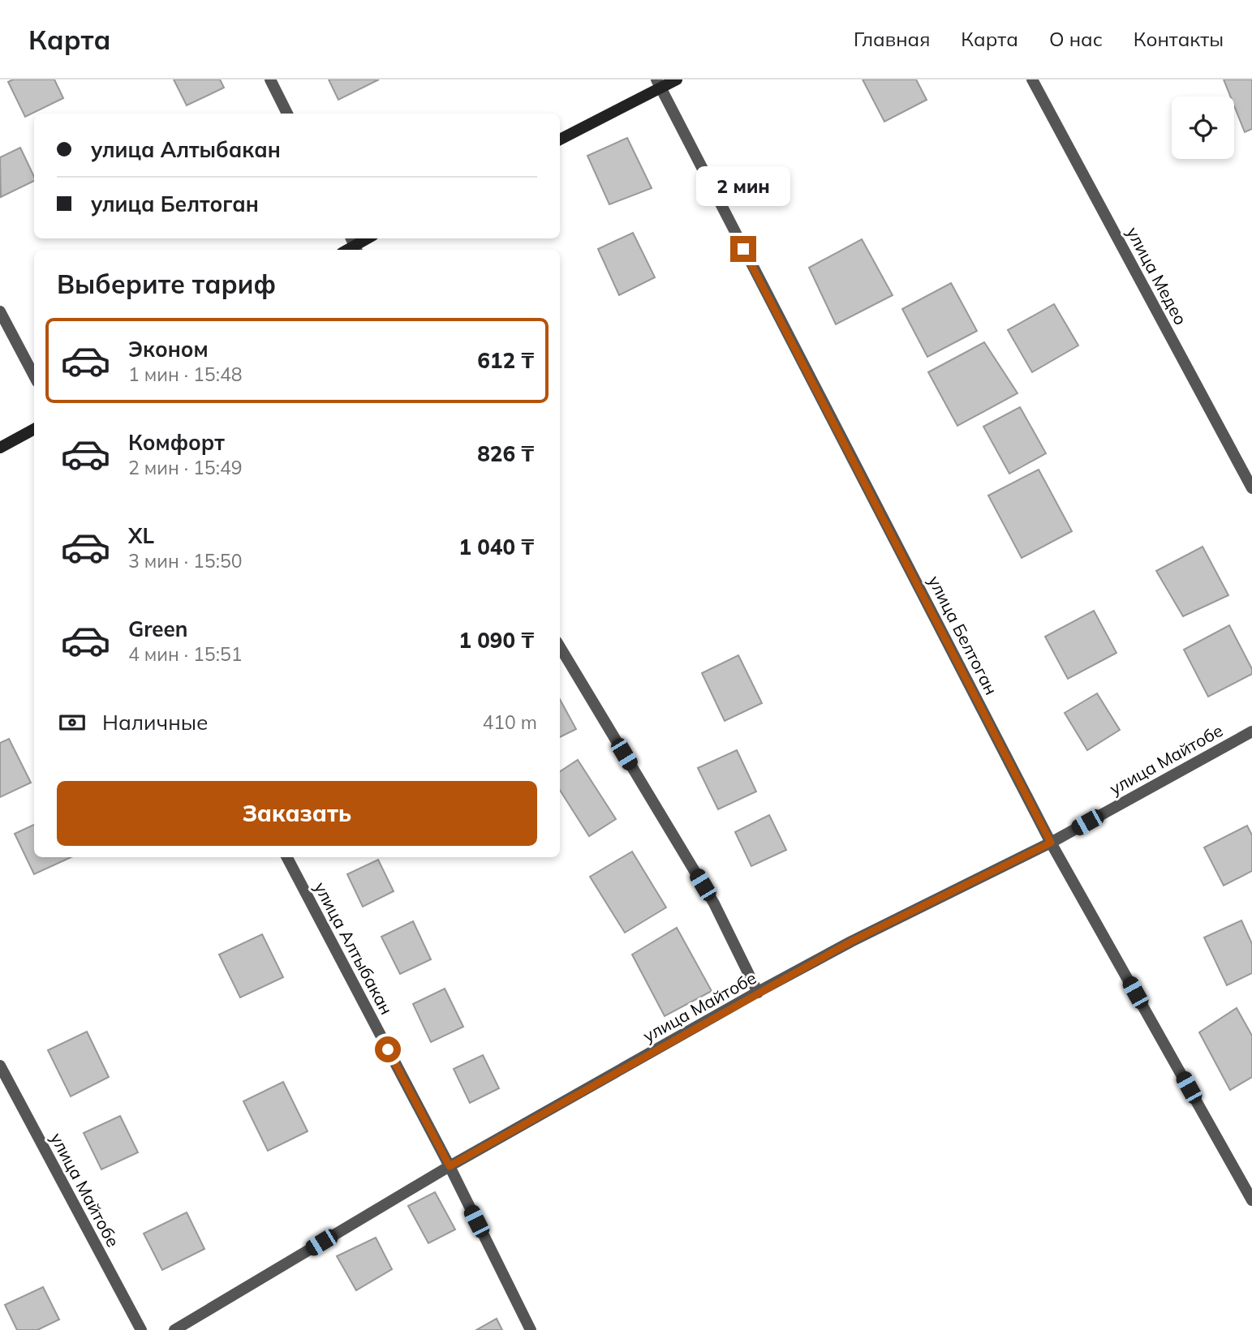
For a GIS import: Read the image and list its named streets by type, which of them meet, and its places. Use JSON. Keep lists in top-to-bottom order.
{
  "streets": {
    "street": [
      "улица Медео",
      "улица Белтоган",
      "улица Майтобе",
      "улица Алтыбакан"
    ]
  },
  "crossings": [
    ["улица Белтоган", "улица Майтобе"],
    ["улица Майтобе", "улица Алтыбакан"]
  ],
  "page": {
    "header": "Карта",
    "nav": [
      "Главная",
      "Карта",
      "О нас",
      "Контакты"
    ],
    "banner": ["улица Алтыбакан", "улица Белтоган"],
    "bubble": "2 мин",
    "heading": "Выберите тариф",
    "list": [
      {
        "name": "Эконом",
        "note": "1 мин · 15:48",
        "value": "612 ₸"
      },
      {
        "name": "Комфорт",
        "note": "2 мин · 15:49",
        "value": "826 ₸"
      },
      {
        "name": "XL",
        "note": "3 мин · 15:50",
        "value": "1 040 ₸"
      },
      {
        "name": "Green",
        "note": "4 мин · 15:51",
        "value": "1 090 ₸"
      }
    ],
    "pay": ["Наличные", "410 m"],
    "buttons": "Заказать"
  }
}
